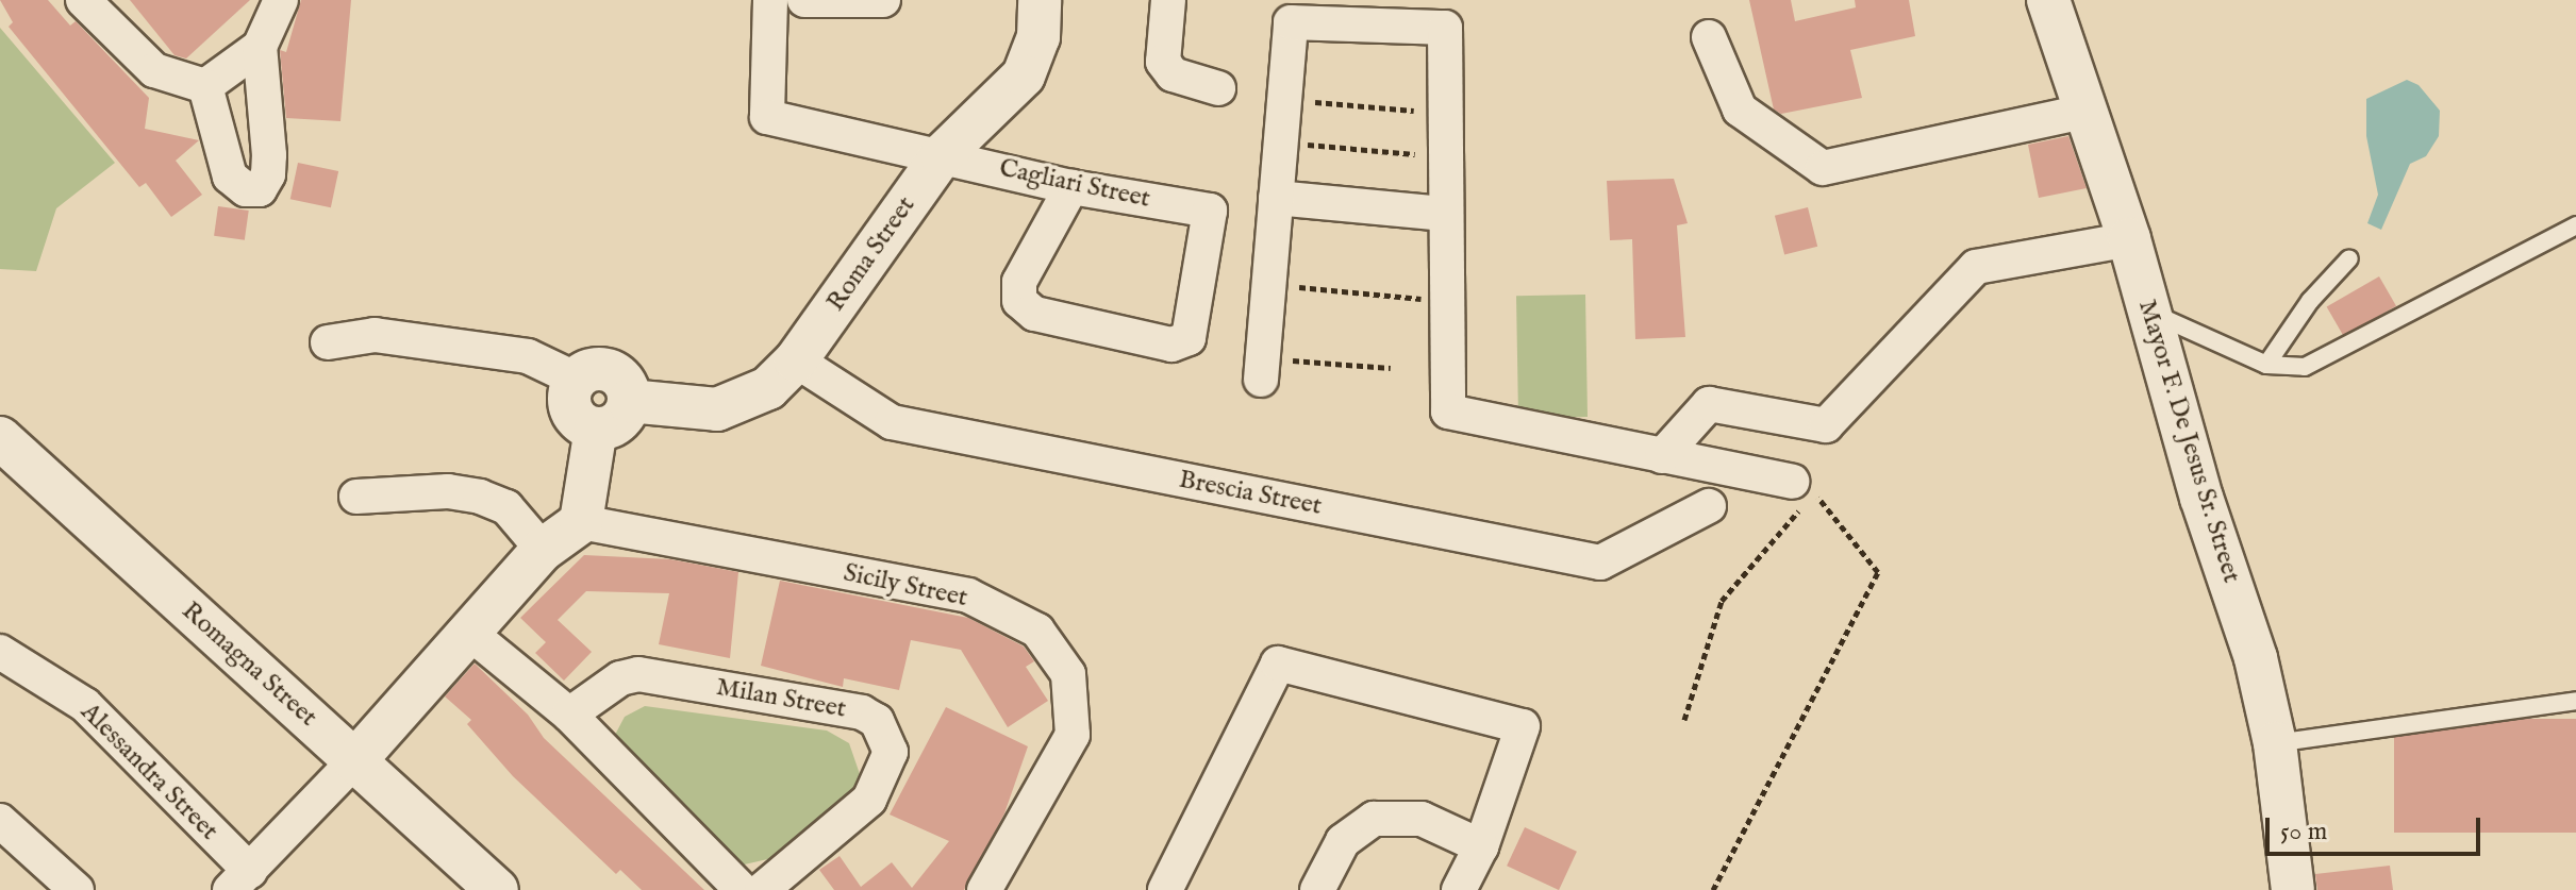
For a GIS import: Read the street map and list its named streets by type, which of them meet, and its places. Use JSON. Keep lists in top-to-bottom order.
{
  "streets": {
    "street": [
      "Cagliari Street",
      "Roma Street",
      "Mayor F. De Jesus Sr. Street",
      "Brescia Street",
      "Sicily Street",
      "Romagna Street",
      "Milan Street",
      "Alessandra Street"
    ]
  },
  "crossings": [
    ["Cagliari Street", "Roma Street"],
    ["Roma Street", "Brescia Street"]
  ],
  "scale_bar": "50 m"
}
